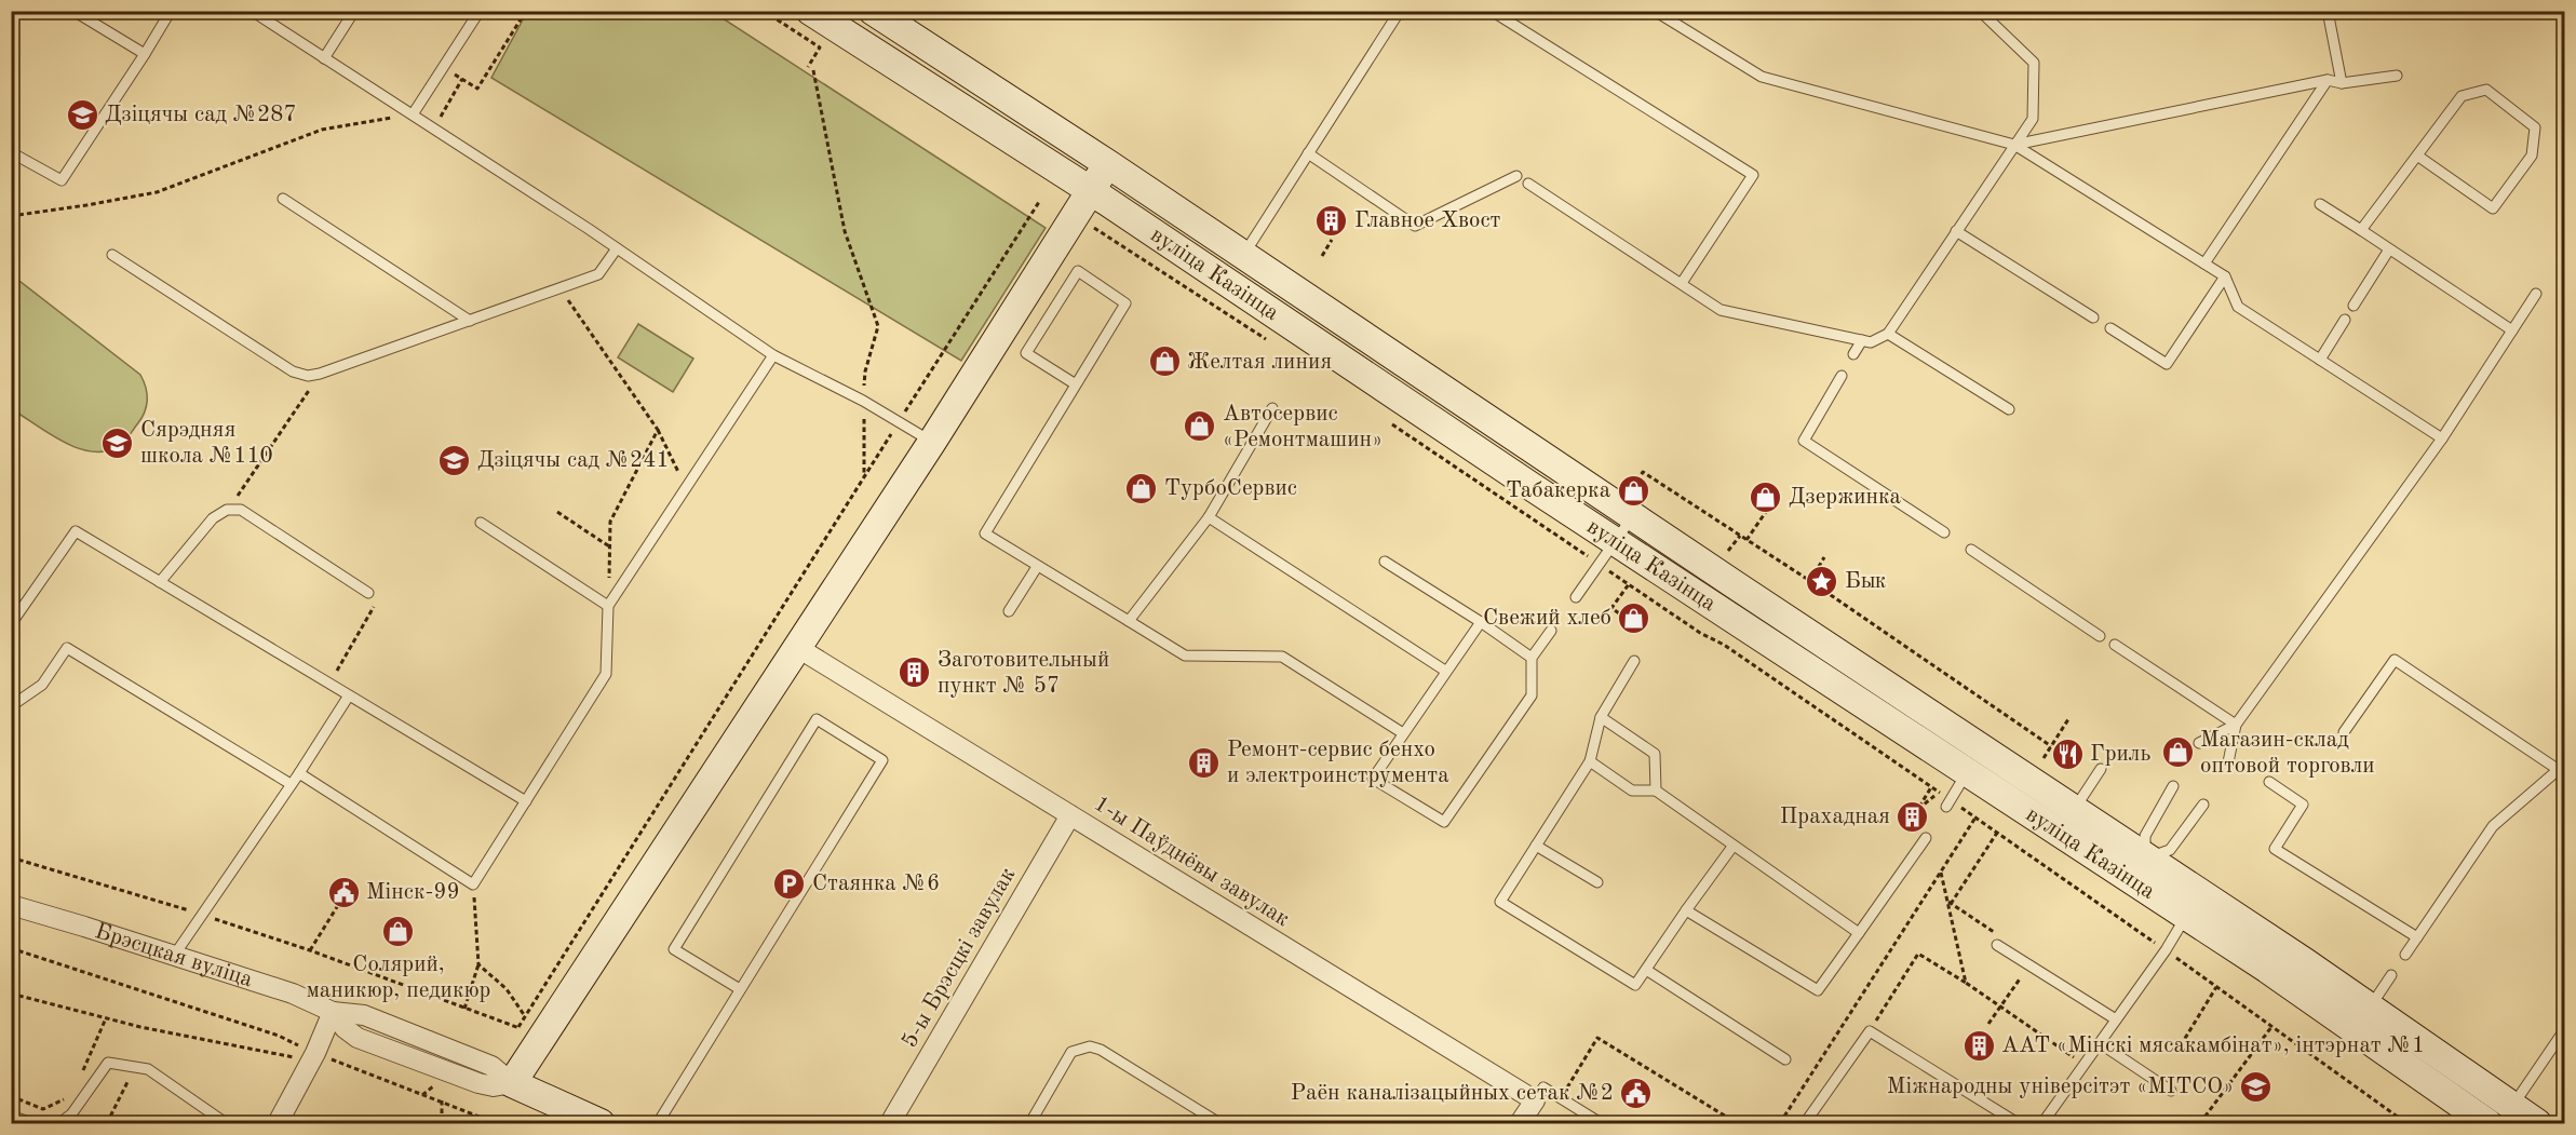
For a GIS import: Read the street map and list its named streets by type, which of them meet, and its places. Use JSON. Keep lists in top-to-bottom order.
{
  "streets": {
    "main road": ["вуліца Казінца", "Брэсцкая вуліца"],
    "street": ["1-ы Паўднёвы завулак", "5-ы Брэсцкі завулак"]
  },
  "crossings": [
    ["1-ы Паўднёвы завулак", "5-ы Брэсцкі завулак"]
  ],
  "places": {
    "school or university": [
      "Дзіцячы сад №287",
      "Сярэдняя школа №110",
      "Дзіцячы сад №241",
      "Міжнародны універсітэт «МІТСО»"
    ],
    "building": [
      "Главное Хвост",
      "Заготовительный пункт № 57",
      "Ремонт-сервис бенхо и электроинструмента",
      "Прахадная",
      "ААТ «Мінскі мясакамбінат», інтэрнат №1"
    ],
    "shop": [
      "Желтая линия",
      "Автосервис «Ремонтмашин»",
      "ТурбоСервис",
      "Табакерка",
      "Дзержинка",
      "Свежий хлеб",
      "Магазин-склад оптовой торговли",
      "Солярий, маникюр, педикюр"
    ],
    "place": ["Бык"],
    "restaurant": ["Гриль"],
    "parking": ["Стаянка №6"],
    "public building": ["Мінск-99", "Раён каналізацыйных сетак №2"]
  }
}
